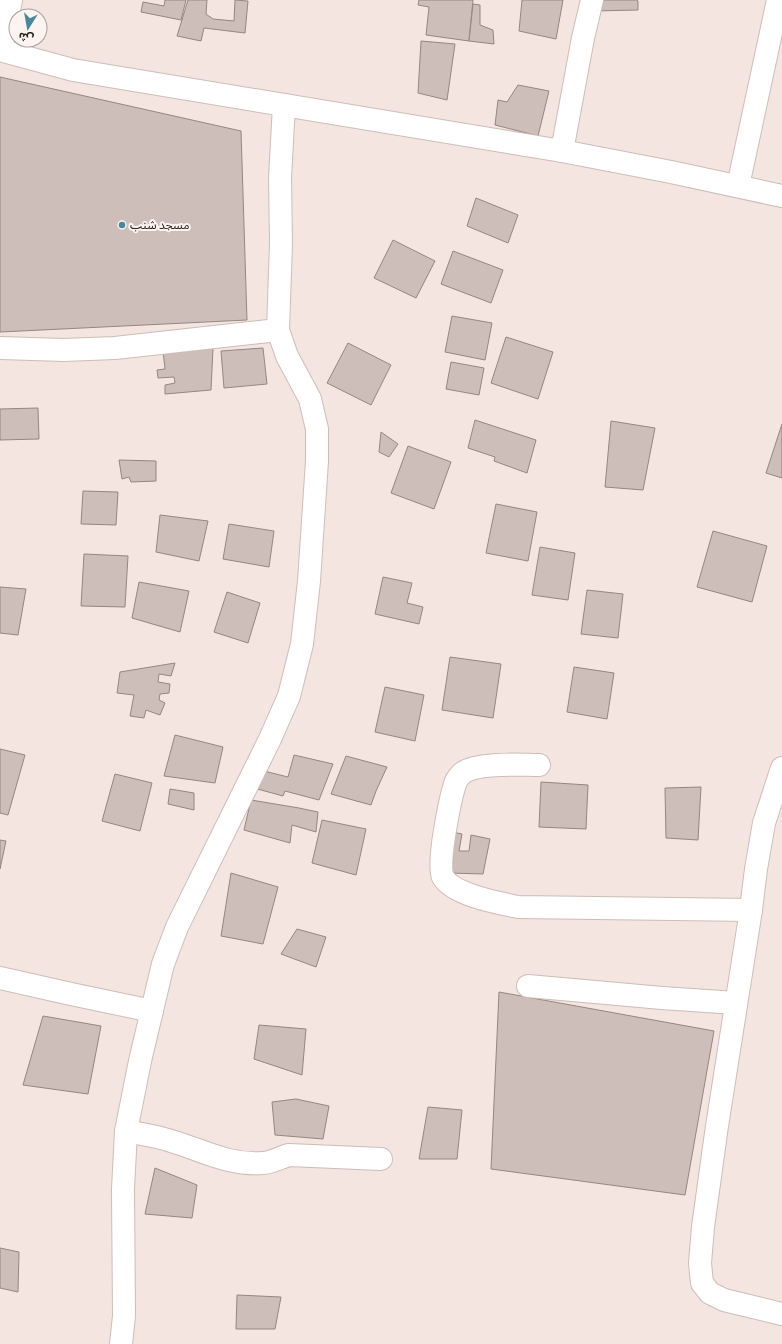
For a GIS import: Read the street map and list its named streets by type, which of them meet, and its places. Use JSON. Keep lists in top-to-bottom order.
{
  "places": ["مسجد شنب"],
  "north": "bottom"
}
